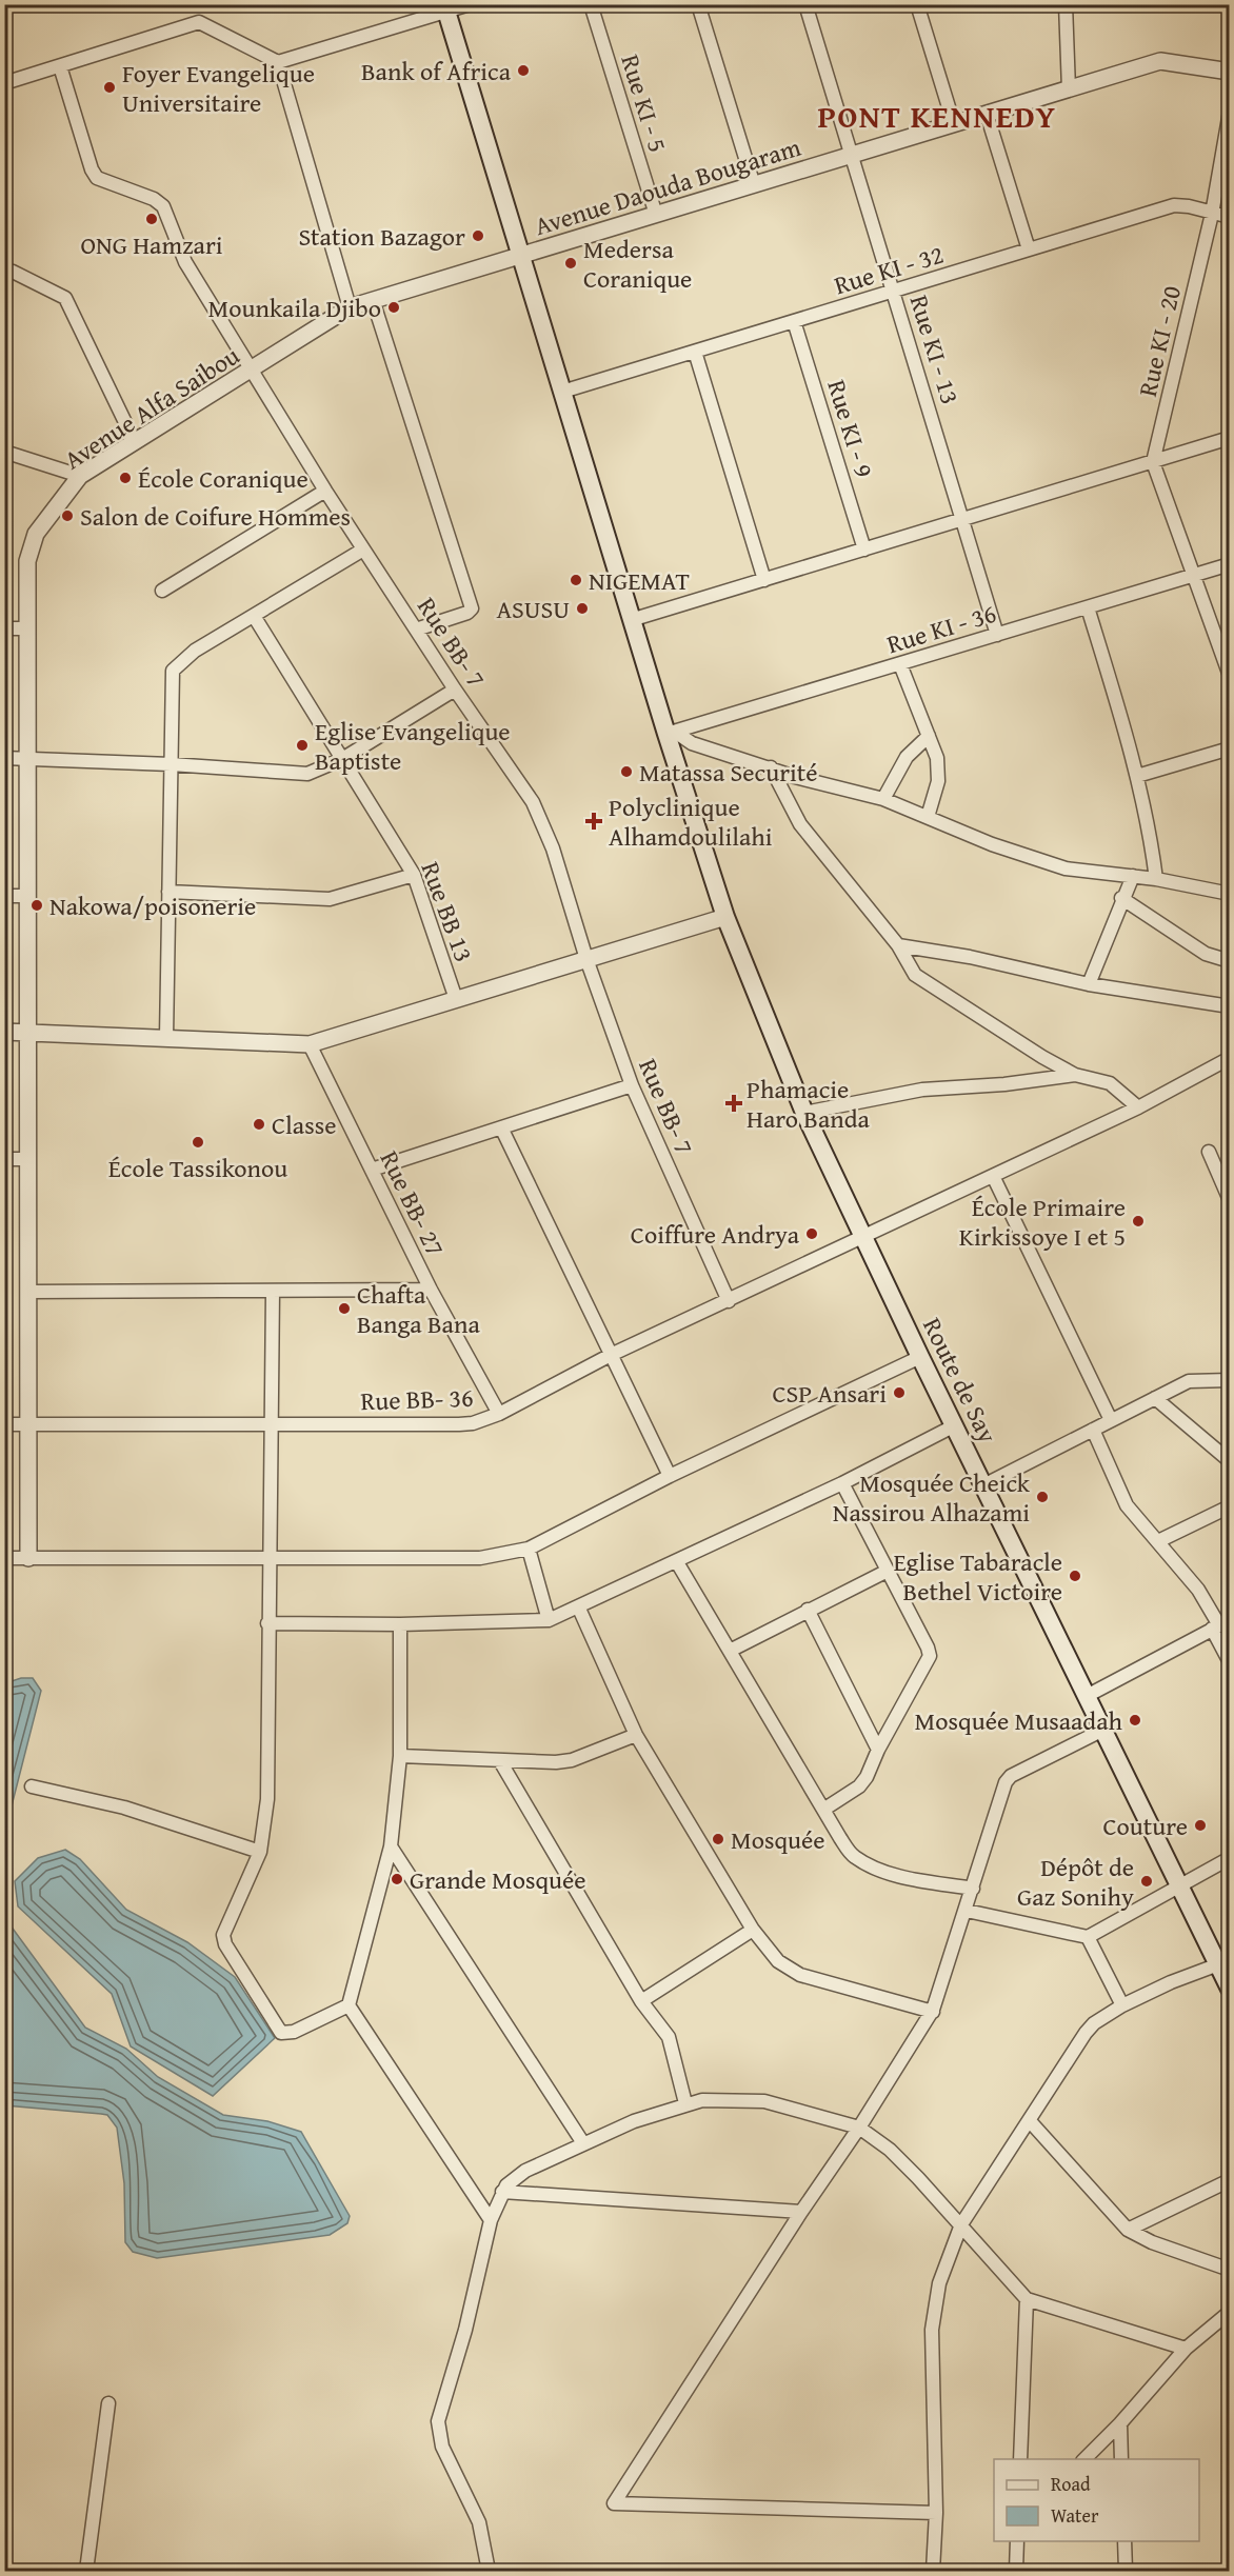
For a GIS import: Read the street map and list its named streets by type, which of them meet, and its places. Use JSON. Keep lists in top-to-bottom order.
{
  "streets": {
    "main road": ["Route de Say"],
    "street": [
      "Rue KI - 5",
      "Avenue Daouda Bougaram",
      "Rue KI - 32",
      "Rue KI - 20",
      "Rue KI - 13",
      "Avenue Alfa Saibou",
      "Rue KI - 9",
      "Rue KI - 36",
      "Rue BB- 7",
      "Rue BB 13",
      "Rue BB- 27",
      "Rue BB- 36"
    ]
  },
  "crossings": [
    ["Rue KI - 5", "Avenue Daouda Bougaram"],
    ["Avenue Daouda Bougaram", "Rue KI - 13"],
    ["Avenue Daouda Bougaram", "Avenue Alfa Saibou"],
    ["Avenue Daouda Bougaram", "Route de Say"],
    ["Rue KI - 32", "Rue KI - 20"],
    ["Rue KI - 32", "Rue KI - 13"],
    ["Rue KI - 32", "Rue KI - 9"],
    ["Rue KI - 32", "Route de Say"],
    ["Rue KI - 13", "Rue KI - 36"],
    ["Avenue Alfa Saibou", "Rue BB- 7"],
    ["Avenue Alfa Saibou", "Route de Say"],
    ["Avenue Alfa Saibou", "Rue BB- 36"],
    ["Rue KI - 36", "Route de Say"],
    ["Rue BB- 7", "Rue BB- 36"],
    ["Rue BB- 27", "Rue BB- 36"],
    ["Route de Say", "Rue BB- 36"]
  ],
  "districts": ["PONT KENNEDY"],
  "places": {
    "other": [
      "Bank of Africa",
      "Foyer Evangelique Universitaire",
      "ONG Hamzari",
      "Station Bazagor",
      "Medersa Coranique",
      "Mounkaila Djibo",
      "École Coranique",
      "Salon de Coifure Hommes",
      "NIGEMAT",
      "ASUSU",
      "Eglise Evangelique Baptiste",
      "Matassa Securité",
      "Nakowa/poisonerie",
      "Classe",
      "École Tassikonou",
      "École Primaire Kirkissoye I et 5",
      "Coiffure Andrya",
      "Chafta Banga Bana",
      "CSP Ansari",
      "Mosquée Cheick Nassirou Alhazami",
      "Eglise Tabaracle Bethel Victoire",
      "Mosquée Musaadah",
      "Couture",
      "Mosquée",
      "Grande Mosquée",
      "Dépôt de Gaz Sonihy"
    ],
    "health": ["Polyclinique Alhamdoulilahi", "Phamacie Haro Banda"]
  },
  "legend": ["Road", "Water"]
}
